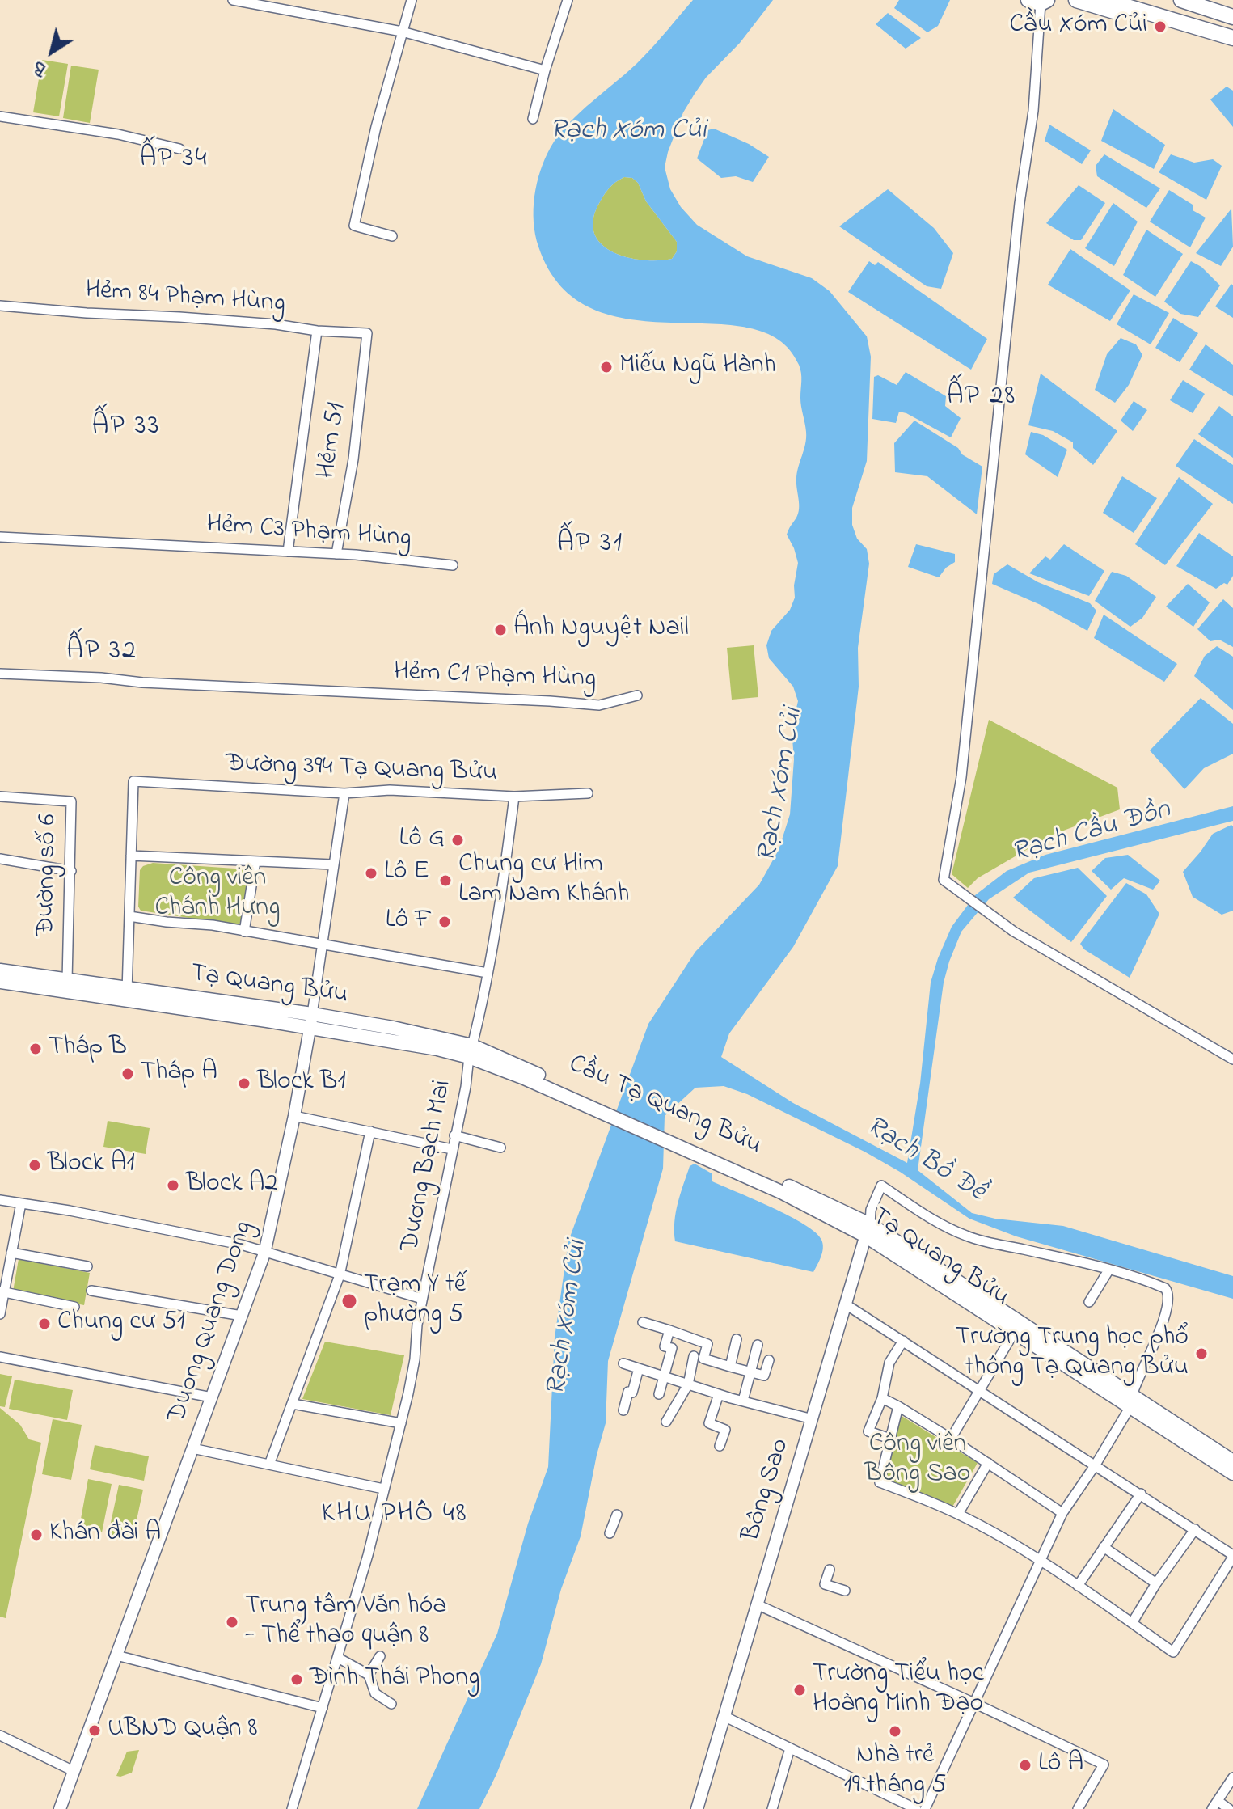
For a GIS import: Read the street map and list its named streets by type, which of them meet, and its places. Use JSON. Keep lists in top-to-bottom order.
{
  "streets": {
    "main road": ["Tạ Quang Bửu", "Cầu Tạ Quang Bửu"],
    "street": [
      "Hẻm 84 Phạm Hùng",
      "Hẻm 51",
      "Hẻm C3 Phạm Hùng",
      "Hẻm C1 Phạm Hùng",
      "Đường 394 Tạ Quang Bửu",
      "Đường số 6",
      "Dương Bạch Mai",
      "Duong Quang Dong",
      "Bông Sao"
    ]
  },
  "crossings": [
    ["Hẻm 84 Phạm Hùng", "Hẻm 51"],
    ["Hẻm 51", "Hẻm C3 Phạm Hùng"],
    ["Đường 394 Tạ Quang Bửu", "Dương Bạch Mai"],
    ["Đường 394 Tạ Quang Bửu", "Duong Quang Dong"],
    ["Đường số 6", "Tạ Quang Bửu"],
    ["Tạ Quang Bửu", "Cầu Tạ Quang Bửu"],
    ["Tạ Quang Bửu", "Dương Bạch Mai"],
    ["Tạ Quang Bửu", "Duong Quang Dong"],
    ["Tạ Quang Bửu", "Bông Sao"]
  ],
  "districts": [
    "ẤP 34",
    "ẤP 28",
    "ẤP 33",
    "ẤP 31",
    "ẤP 32",
    "KHU PHỐ 48"
  ],
  "water": ["Rạch Xóm Củi", "Rạch Cầu Đồn", "Rạch Bồ Đề"],
  "parks": ["Công viên Chánh Hưng", "Công viên Bông Sao"],
  "places": [
    "Cầu Xóm Củi",
    "Miếu Ngũ Hành",
    "Ánh Nguyệt Nail",
    "Lô G",
    "Lô E",
    "Chung cư Him Lam Nam Khánh",
    "Lô F",
    "Tháp B",
    "Tháp A",
    "Block B1",
    "Block A1",
    "Block A2",
    "Trạm Y tế phường 5",
    "Chung cư 51",
    "Trường Trung học phổ thông Tạ Quang Bửu",
    "Khán đài A",
    "Trung tâm Văn hóa - Thể thao quận 8",
    "Đình Thái Phong",
    "Trường Tiểu học Hoàng Minh Đạo",
    "UBND Quận 8",
    "Nhà trẻ 19 tháng 5",
    "Lô A"
  ],
  "north": "bottom left"
}
